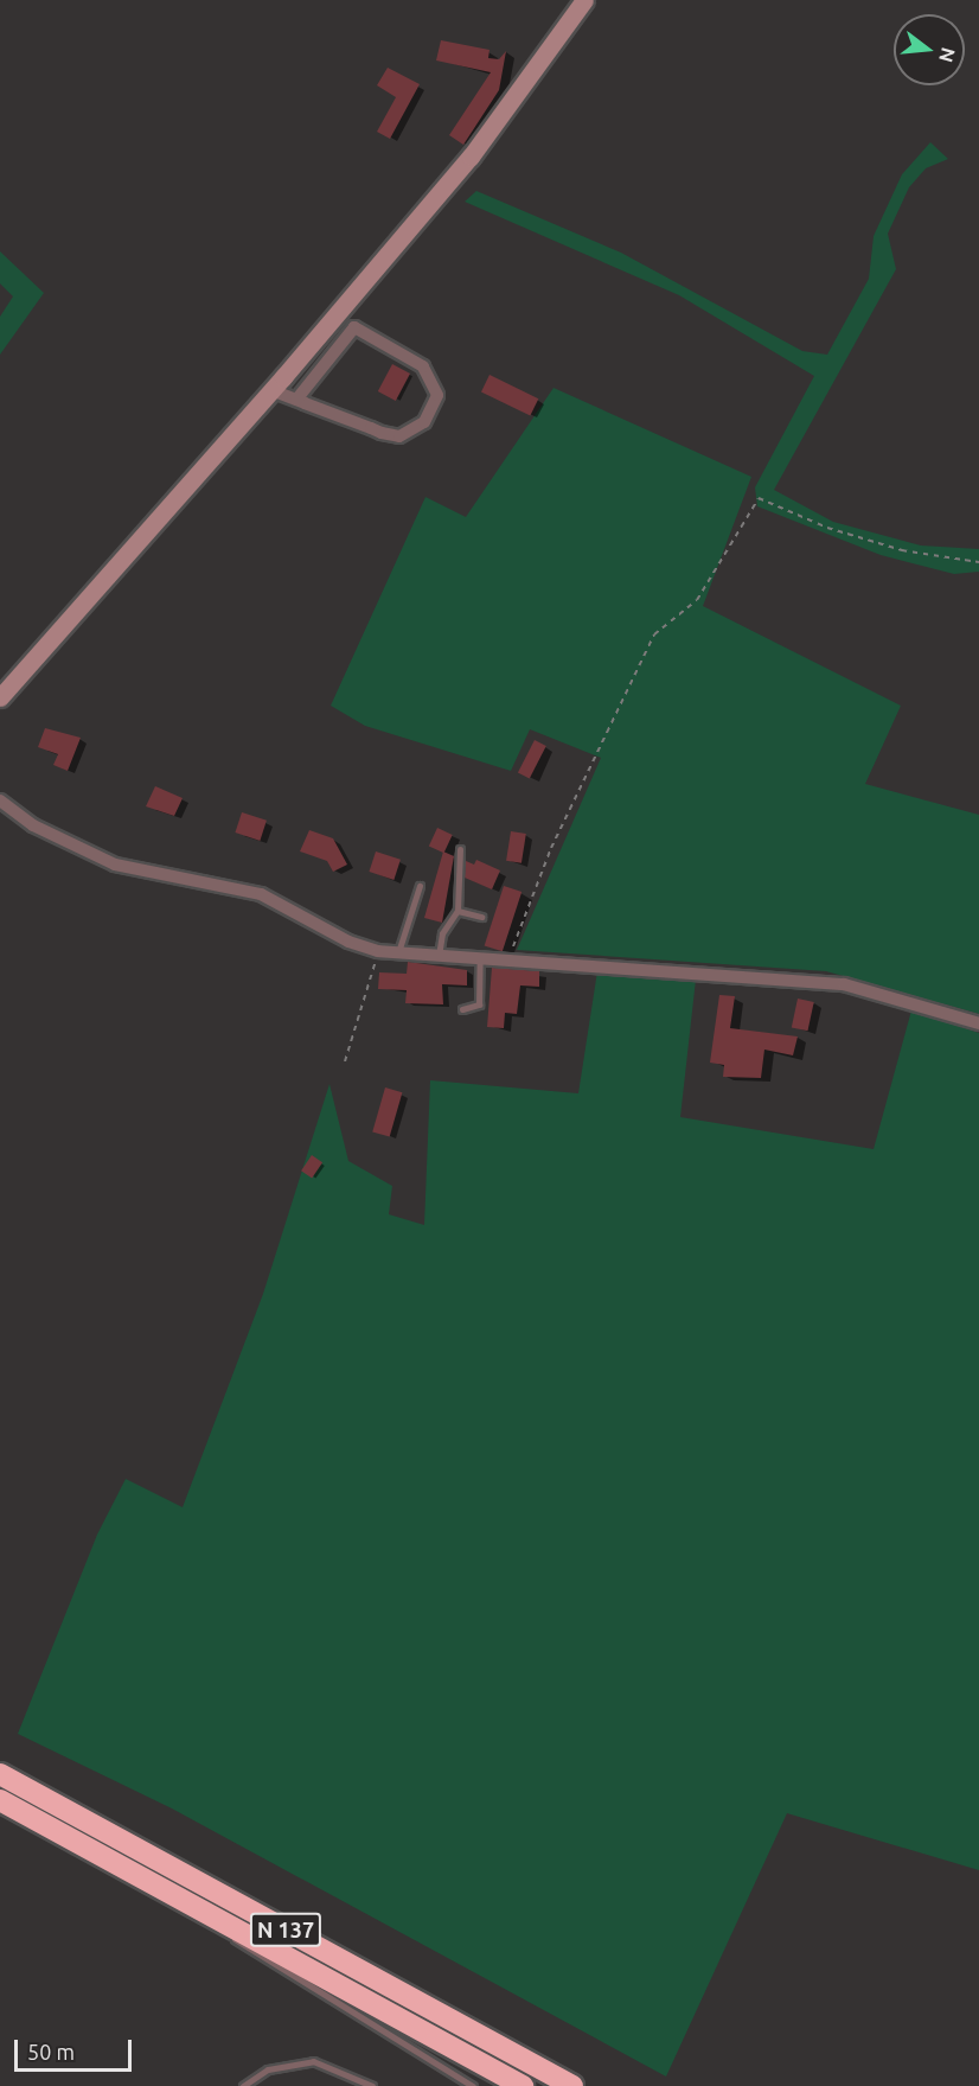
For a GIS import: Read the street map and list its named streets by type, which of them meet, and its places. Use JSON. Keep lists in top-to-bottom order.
{
  "streets": {
    "highway": ["N 137"]
  },
  "scale_bar": "50 m",
  "north": "right"
}
